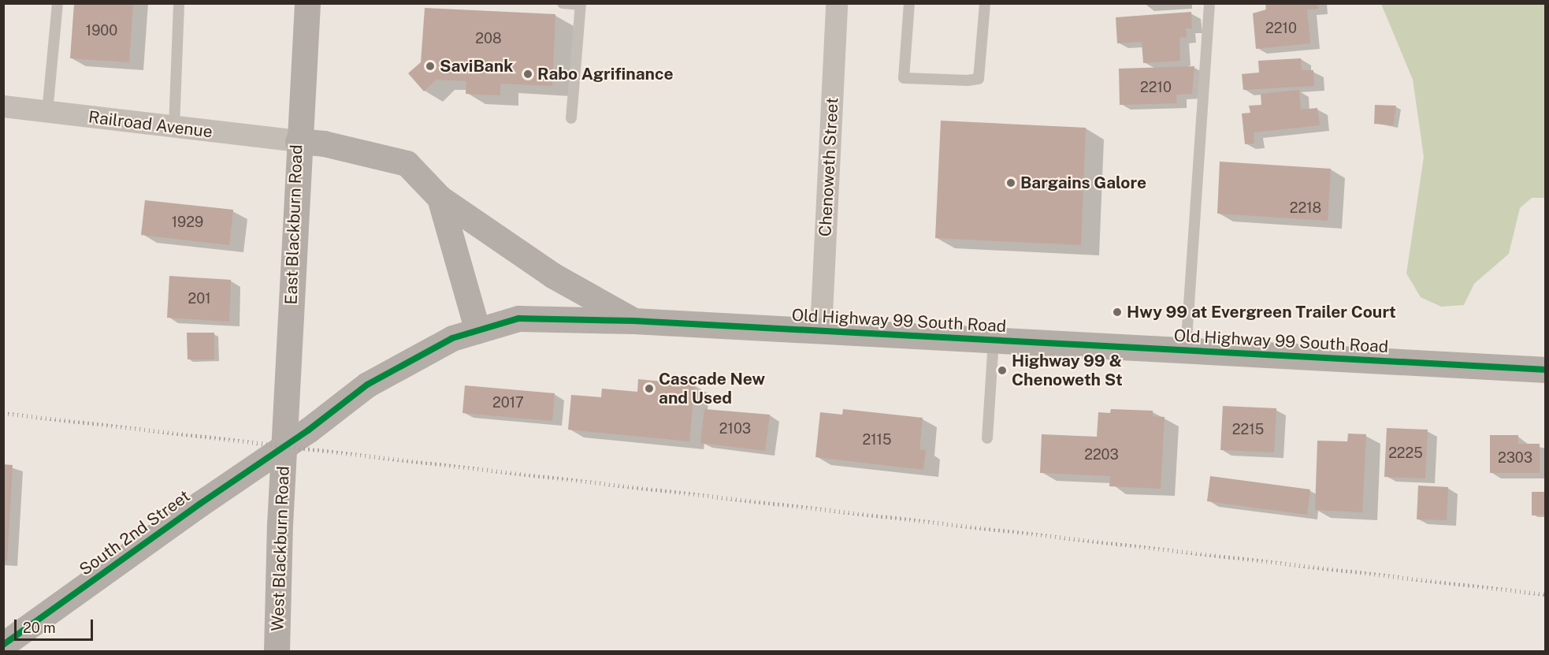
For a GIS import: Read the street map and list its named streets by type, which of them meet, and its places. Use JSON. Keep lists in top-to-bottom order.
{
  "streets": {
    "street": [
      "Railroad Avenue",
      "Chenoweth Street",
      "East Blackburn Road",
      "Old Highway 99 South Road",
      "South 2nd Street",
      "West Blackburn Road"
    ]
  },
  "crossings": [
    ["Railroad Avenue", "East Blackburn Road"],
    ["Chenoweth Street", "Old Highway 99 South Road"],
    ["East Blackburn Road", "Old Highway 99 South Road"],
    ["East Blackburn Road", "South 2nd Street"],
    ["East Blackburn Road", "West Blackburn Road"],
    ["Old Highway 99 South Road", "South 2nd Street"],
    ["Old Highway 99 South Road", "West Blackburn Road"],
    ["South 2nd Street", "West Blackburn Road"]
  ],
  "places": [
    "SaviBank",
    "Rabo Agrifinance",
    "Bargains Galore",
    "Hwy 99 at Evergreen Trailer Court",
    "Highway 99 & Chenoweth St",
    "Cascade New and Used"
  ],
  "house_numbers": [
    "2210",
    "1900",
    "208",
    "2210",
    "2218",
    "1929",
    "201",
    "2017",
    "2103",
    "2215",
    "2115",
    "2225",
    "2203",
    "2303"
  ],
  "scale_bar": "20 m"
}
